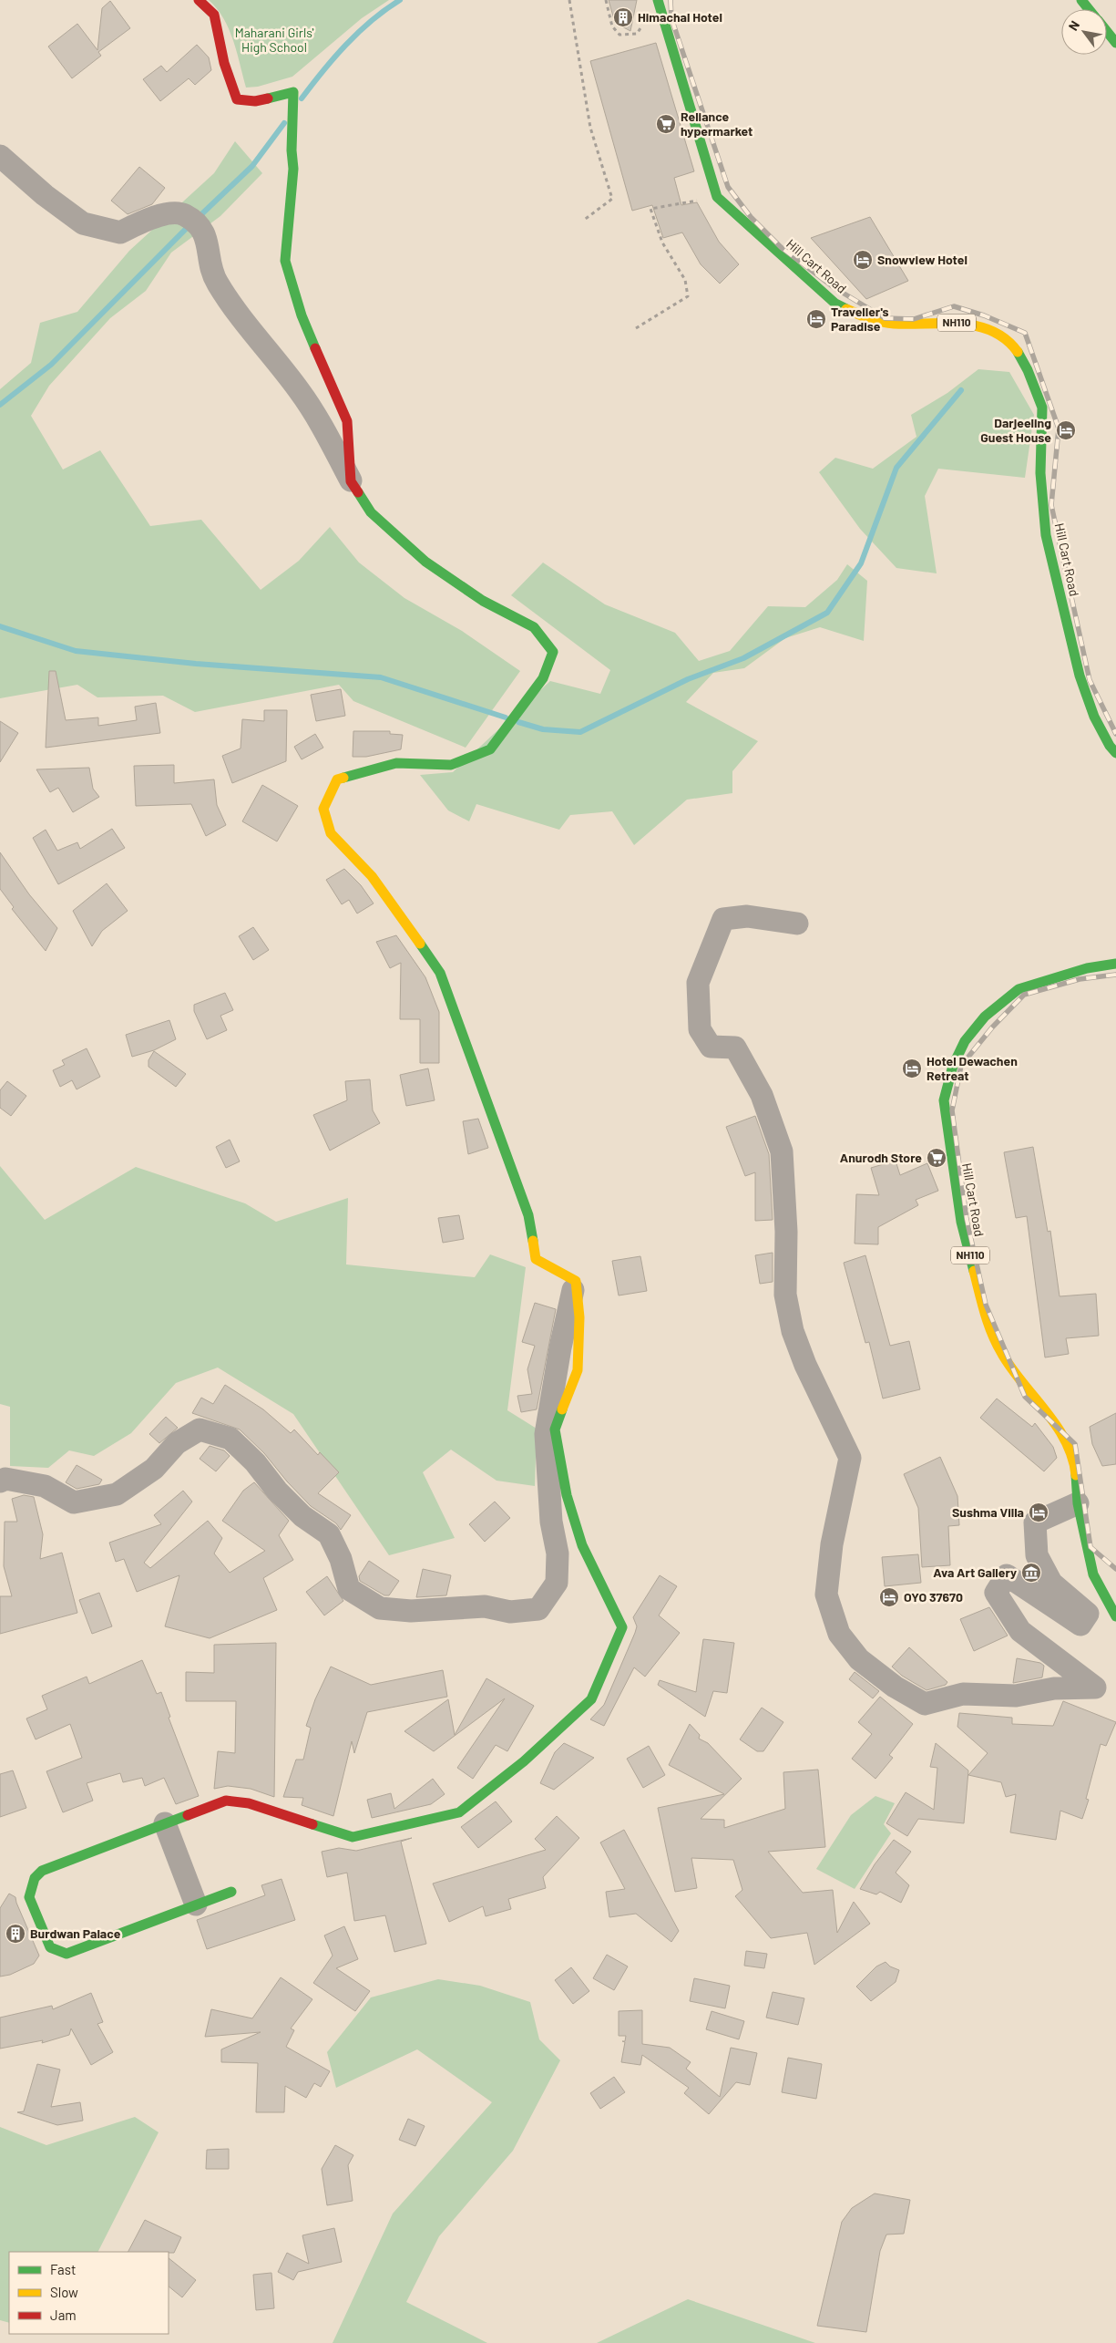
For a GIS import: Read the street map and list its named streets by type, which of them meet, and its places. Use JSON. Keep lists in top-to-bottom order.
{
  "streets": {
    "main road": ["Hill Cart Road", "NH110"]
  },
  "parks": ["Maharani Girls' High School"],
  "places": {
    "building": ["Himachal Hotel", "Burdwan Palace"],
    "supermarket": ["Reliance hypermarket", "Anurodh Store"],
    "hotel": [
      "Snowview Hotel",
      "Traveller's Paradise",
      "Darjeeling Guest House",
      "Hotel Dewachen Retreat",
      "Sushma Villa",
      "OYO 37670"
    ],
    "museum": ["Ava Art Gallery"]
  },
  "legend": ["Fast", "Slow", "Jam"],
  "north": "top left"
}
